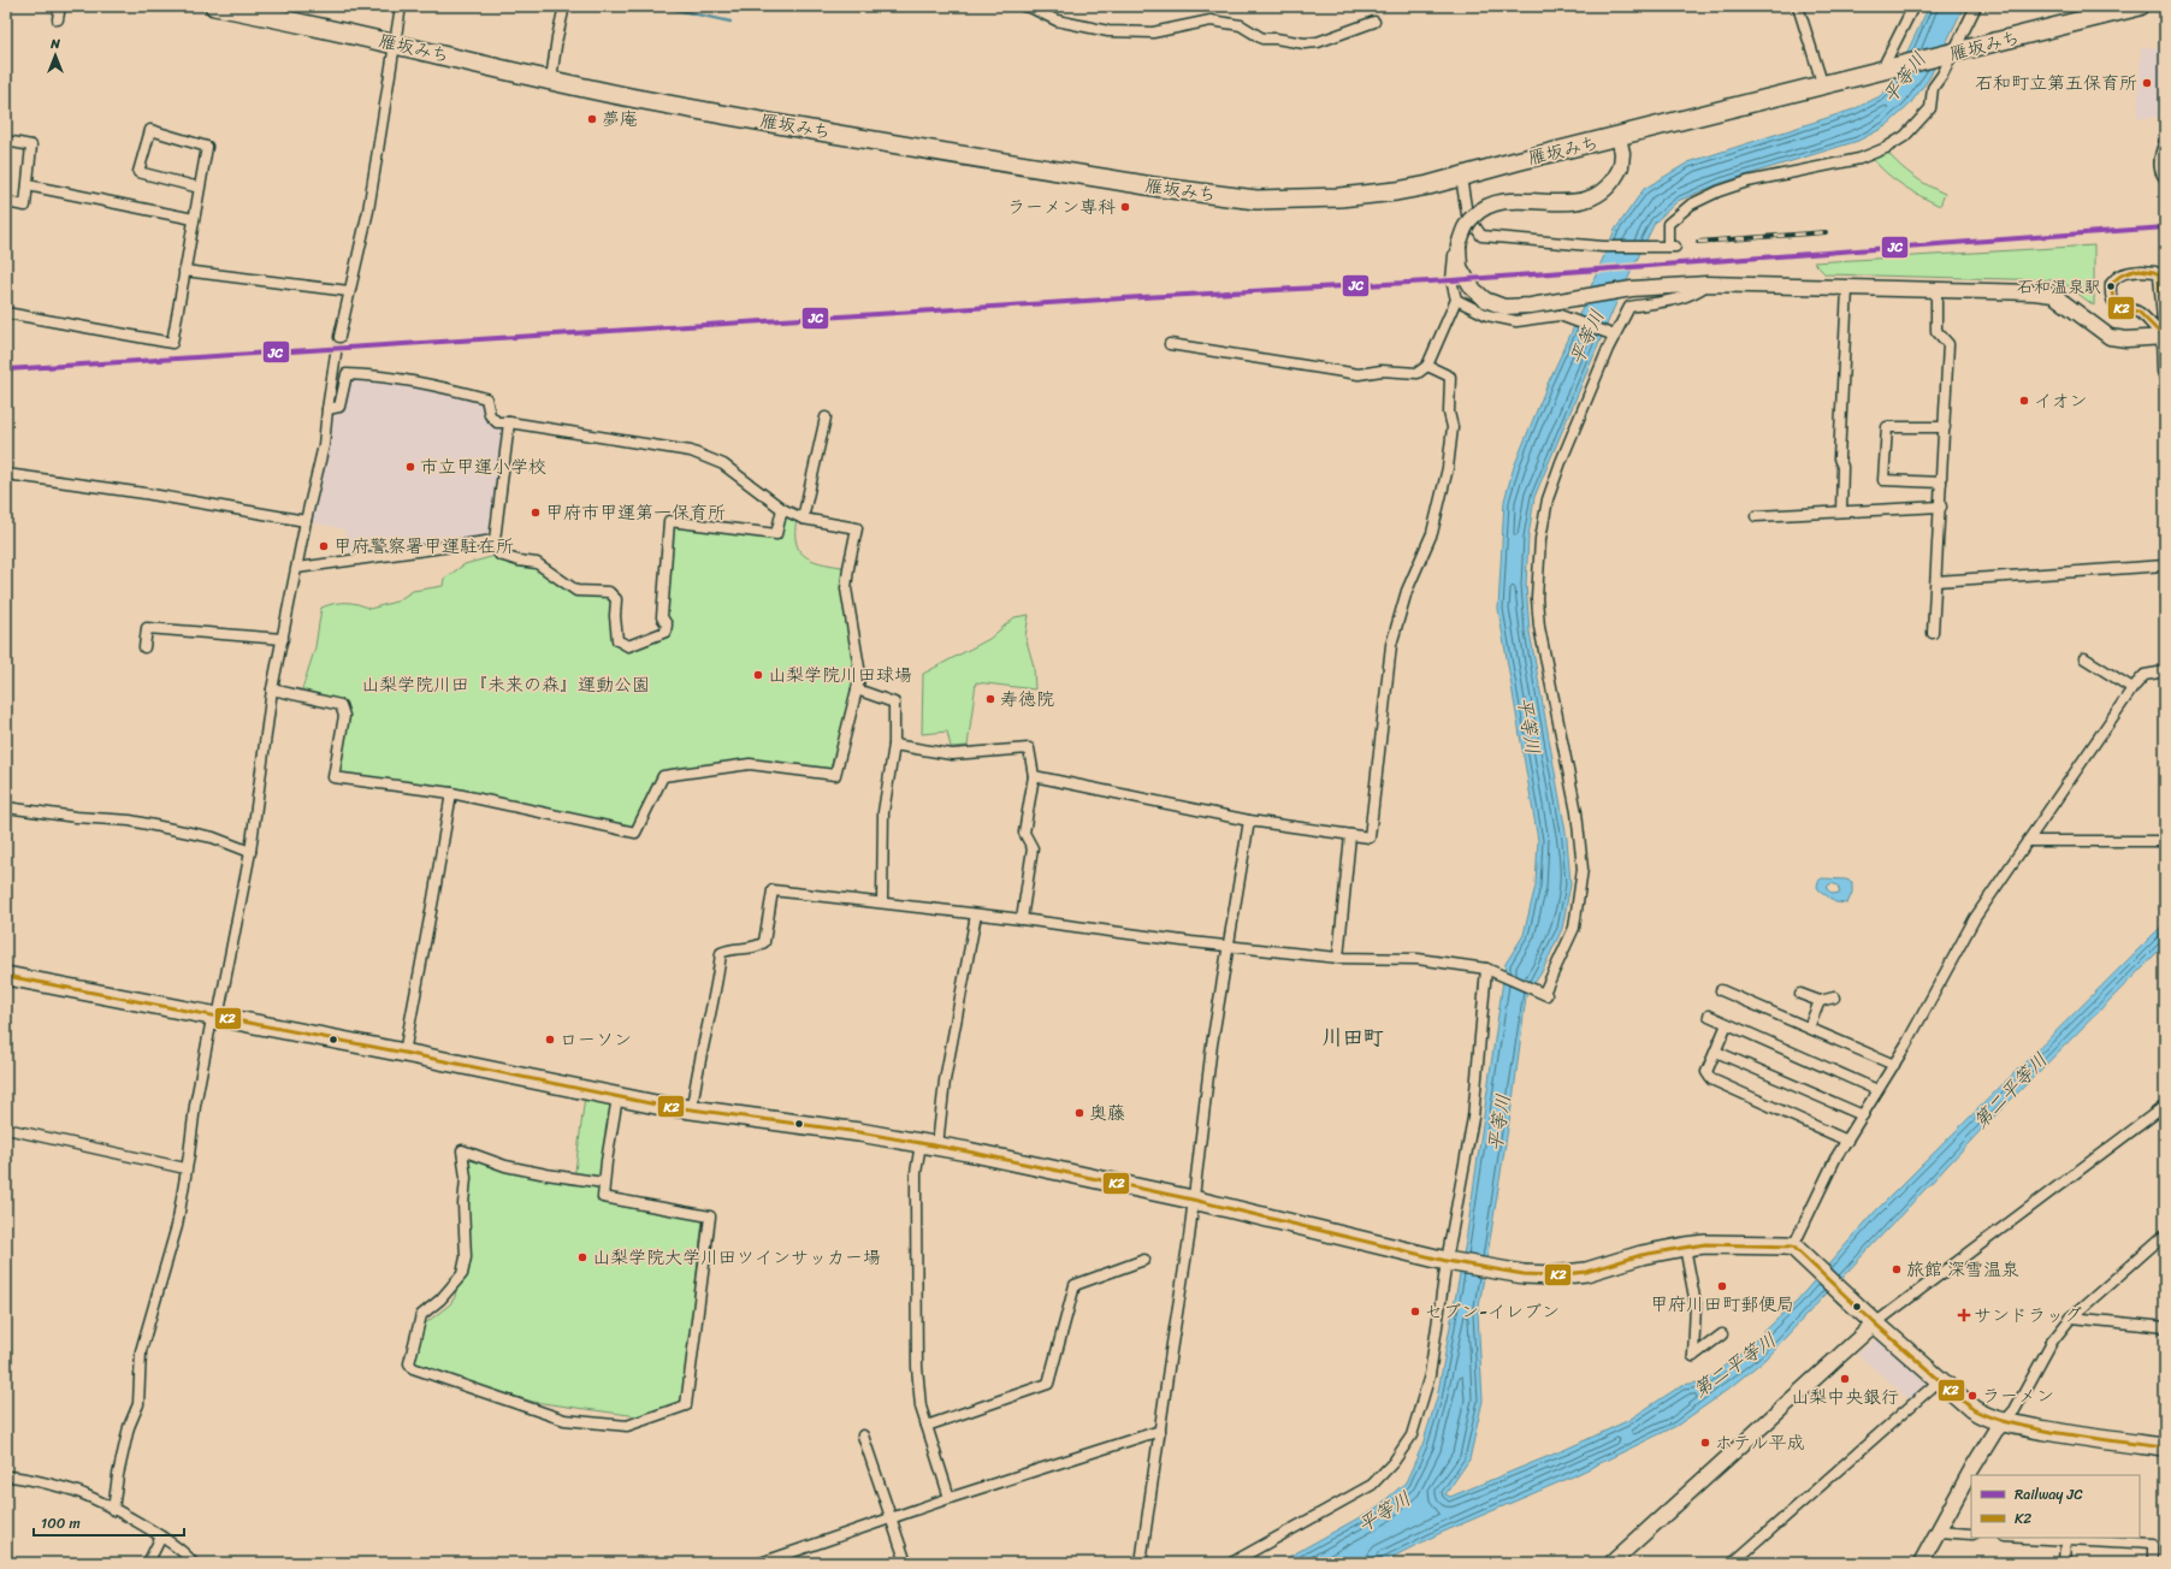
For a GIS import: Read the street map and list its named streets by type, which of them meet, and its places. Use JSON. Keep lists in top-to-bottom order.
{
  "streets": {
    "highway": ["雁坂みち"]
  },
  "districts": ["川田町"],
  "water": ["平等川", "第二平等川"],
  "parks": ["山梨学院川田『未来の森』運動公園"],
  "places": {
    "other": [
      "石和町立第五保育所",
      "夢庵",
      "ラーメン専科",
      "石和温泉駅",
      "イオン",
      "市立甲運小学校",
      "甲府市甲運第一保育所",
      "甲府警察署甲運駐在所",
      "山梨学院川田球場",
      "寿徳院",
      "ローソン",
      "奥藤",
      "山梨学院大学川田ツインサッカー場",
      "旅館 深雪温泉",
      "甲府川田町郵便局",
      "セブン-イレブン",
      "山梨中央銀行",
      "ラーメン",
      "ホテル平成"
    ],
    "health": ["サンドラッグ"]
  },
  "lines": ["rail line JC", "transit line K2"],
  "legend": ["Railway JC", "K2"],
  "scale_bar": "100 m",
  "north": "top"
}
